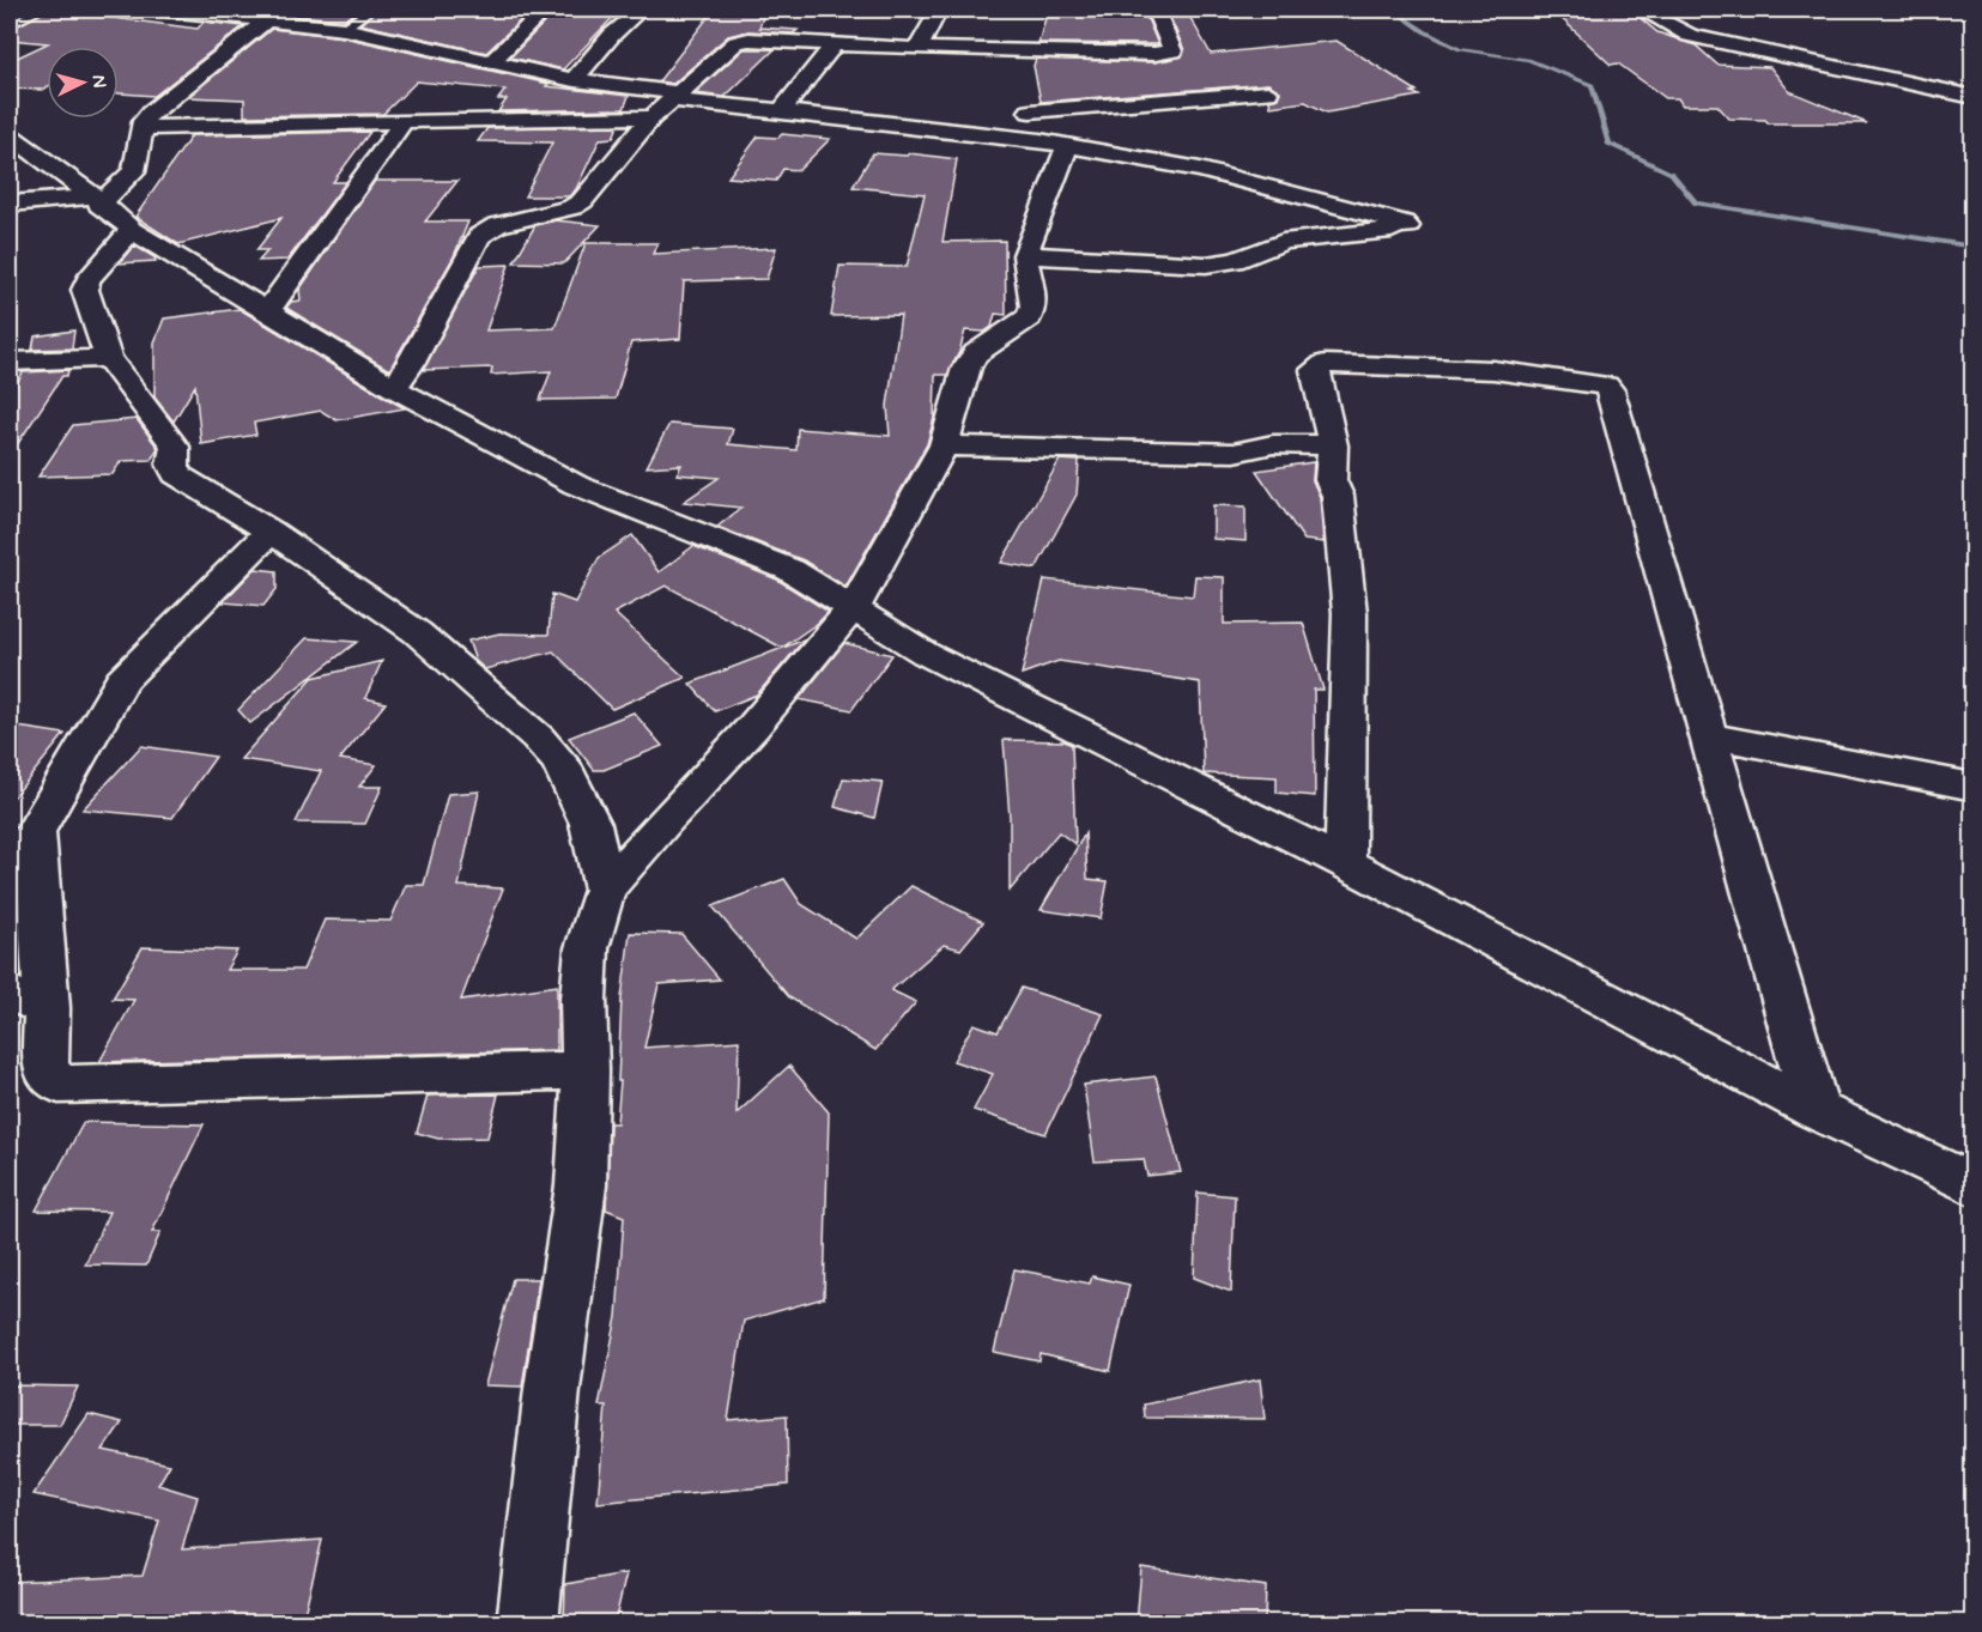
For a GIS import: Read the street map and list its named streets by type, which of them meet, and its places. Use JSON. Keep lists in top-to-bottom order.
{
  "north": "right"
}
